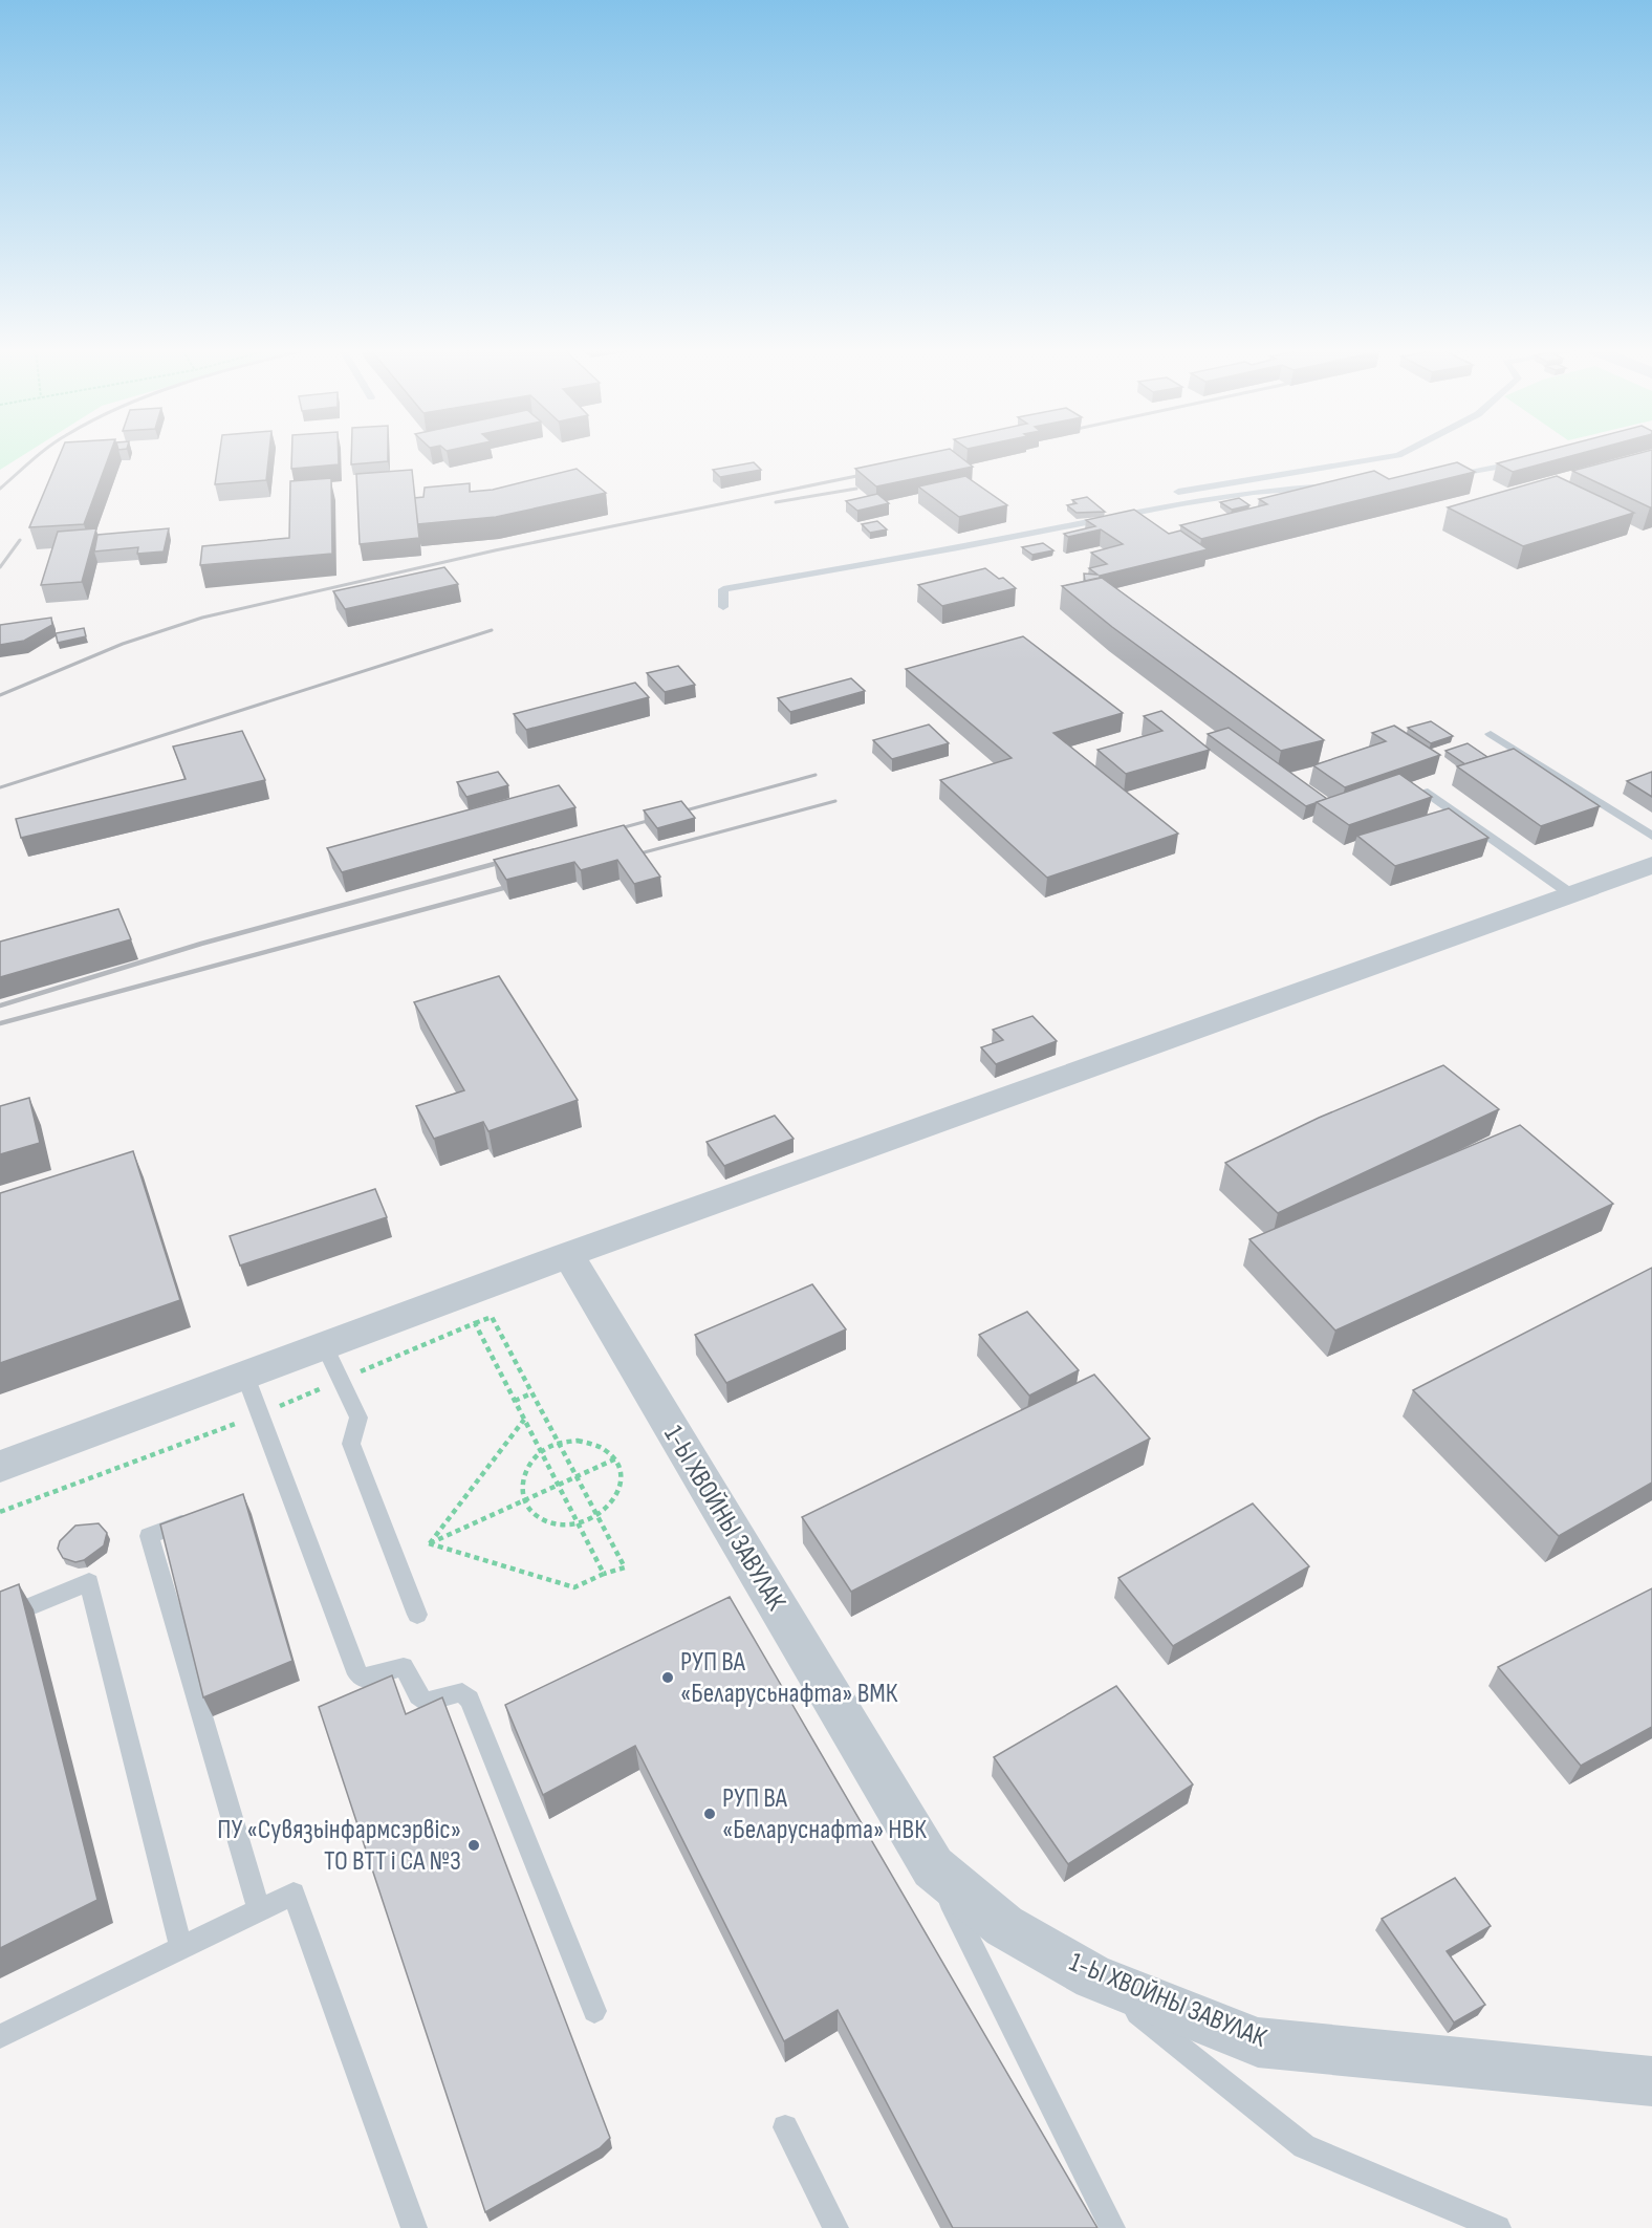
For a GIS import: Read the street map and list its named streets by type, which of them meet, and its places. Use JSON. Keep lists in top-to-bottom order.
{
  "streets": {
    "street": ["1-Ы ХВОЙНЫ ЗАВУЛАК"]
  },
  "places": ["РУП ВА «Беларусьнафта» ВМК", "РУП ВА «Беларуснафта» НВК", "ПУ «Сувязьінфармсэрвіс» ТО ВТТ і СА №3"]
}
